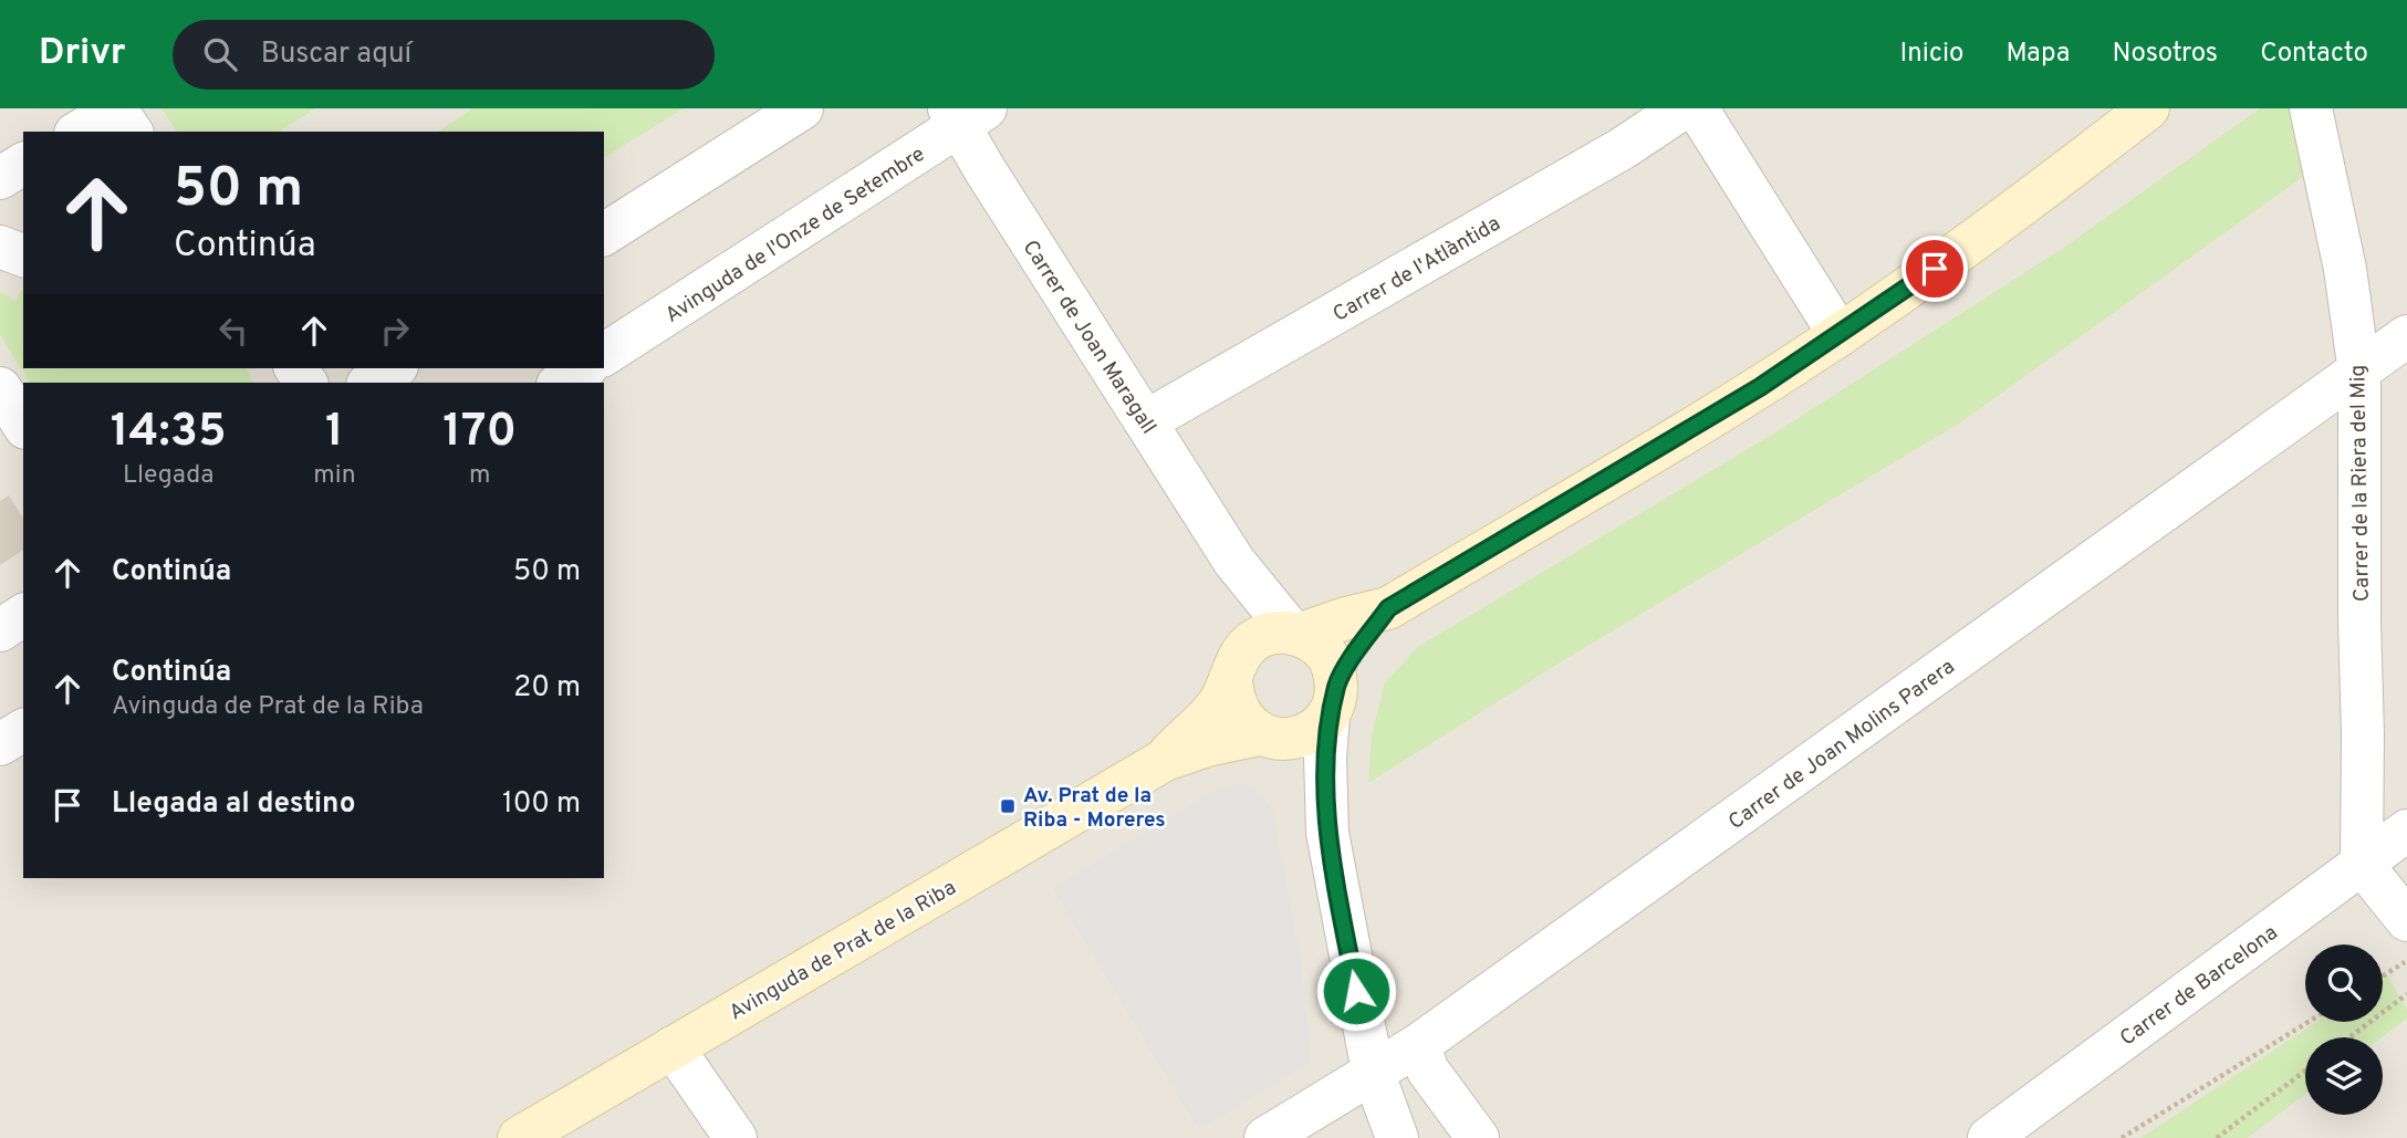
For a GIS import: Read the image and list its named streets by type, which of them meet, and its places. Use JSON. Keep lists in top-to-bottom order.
{
  "streets": {
    "main road": ["Avinguda de Prat de la Riba"],
    "street": [
      "Avinguda de l'Onze de Setembre",
      "Carrer de l'Atlàntida",
      "Carrer de Joan Maragall",
      "Carrer de la Riera del Mig",
      "Carrer de Joan Molins Parera",
      "Carrer de Barcelona"
    ]
  },
  "crossings": [
    ["Avinguda de l'Onze de Setembre", "Carrer de Joan Maragall"],
    ["Carrer de l'Atlàntida", "Carrer de Joan Maragall"],
    ["Carrer de la Riera del Mig", "Carrer de Joan Molins Parera"],
    ["Carrer de la Riera del Mig", "Carrer de Barcelona"]
  ],
  "places": {
    "transit": ["Av. Prat de la Riba - Moreres"]
  },
  "page": {
    "header": "Drivr",
    "search": "Buscar aquí",
    "nav": [
      "Inicio",
      "Mapa",
      "Nosotros",
      "Contacto"
    ],
    "turn": ["50 m", "Continúa"],
    "eta": [
      "14:35",
      "Llegada",
      "1",
      "min",
      "170",
      "m"
    ],
    "list": [
      {
        "name": "Continúa",
        "value": "50 m"
      },
      {
        "name": "Continúa",
        "note": "Avinguda de Prat de la Riba",
        "value": "20 m"
      },
      {
        "name": "Llegada al destino",
        "value": "100 m"
      }
    ]
  }
}
